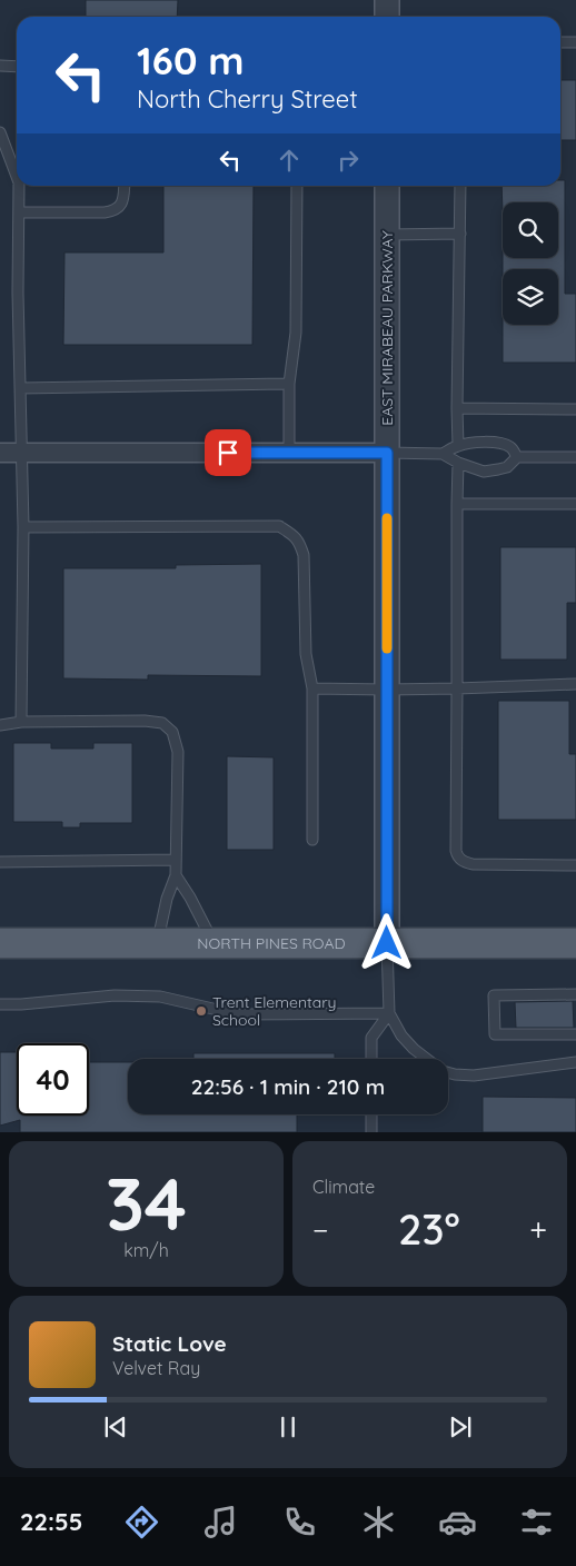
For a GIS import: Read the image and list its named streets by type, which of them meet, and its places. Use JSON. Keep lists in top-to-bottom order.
{
  "streets": {
    "main road": ["NORTH PINES ROAD"],
    "street": ["EAST MIRABEAU PARKWAY"]
  },
  "crossings": [
    ["EAST MIRABEAU PARKWAY", "NORTH PINES ROAD"]
  ],
  "places": ["Trent Elementary School"],
  "page": {
    "turn": ["160 m", "North Cherry Street"],
    "limit": "40",
    "trip": "22:56 · 1 min · 210 m",
    "tile": [
      ["34", "km/h"],
      "Climate"
    ],
    "heat": ["−", "23°", "+"],
    "song": ["Static Love", "Velvet Ray"],
    "tabs": "22:55"
  }
}
